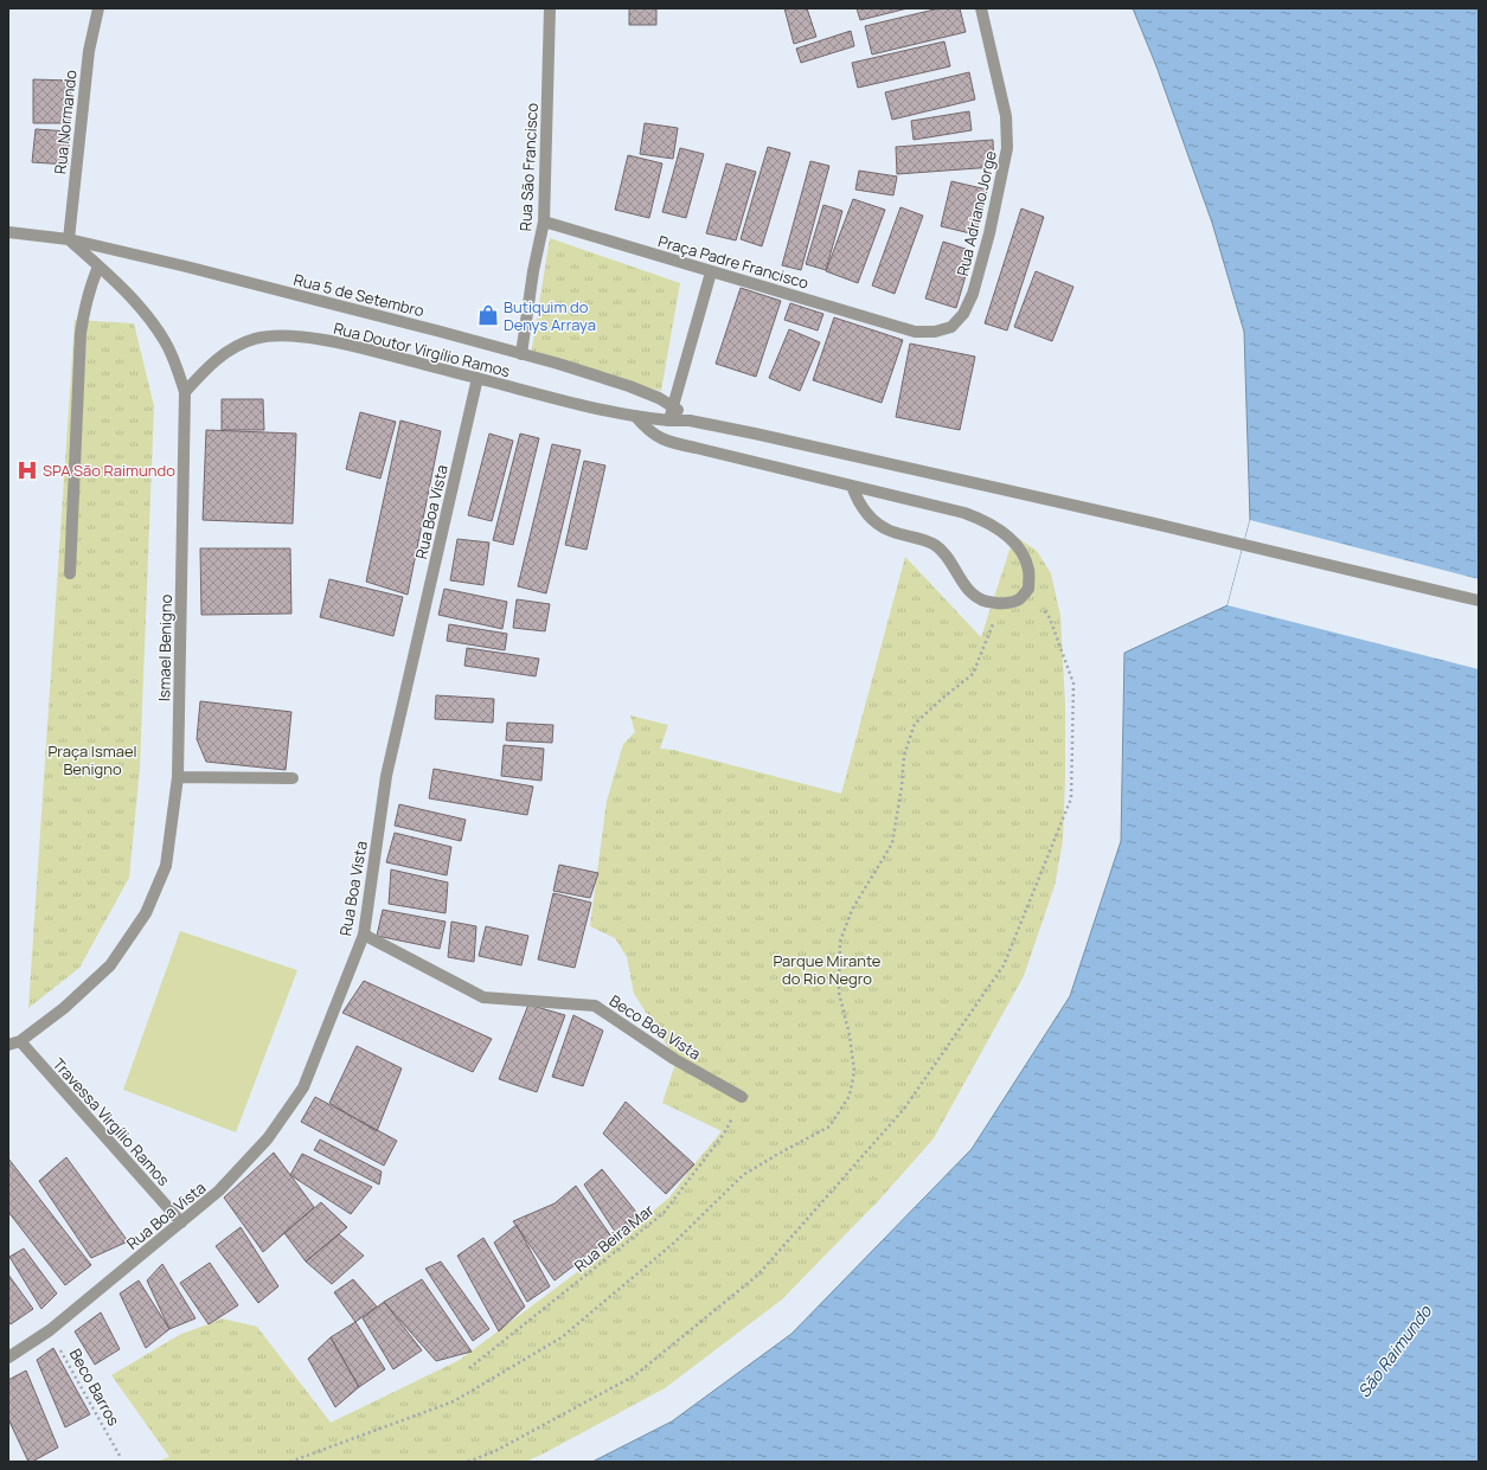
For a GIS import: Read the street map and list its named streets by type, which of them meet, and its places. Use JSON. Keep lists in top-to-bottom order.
{
  "streets": {
    "street": [
      "Rua Normando",
      "Rua São Francisco",
      "Rua Adriano Jorge",
      "Praça Padre Francisco",
      "Rua 5 de Setembro",
      "Rua Doutor Virgílio Ramos",
      "Rua Boa Vista",
      "Ismael Benigno",
      "Beco Boa Vista",
      "Travessa Virgílio Ramos"
    ],
    "path": ["Rua Beira Mar", "Beco Barros"]
  },
  "crossings": [
    ["Rua Normando", "Rua 5 de Setembro"],
    ["Rua Normando", "Ismael Benigno"],
    ["Rua São Francisco", "Praça Padre Francisco"],
    ["Rua São Francisco", "Rua 5 de Setembro"],
    ["Rua Adriano Jorge", "Praça Padre Francisco"],
    ["Rua 5 de Setembro", "Rua Doutor Virgílio Ramos"],
    ["Rua 5 de Setembro", "Ismael Benigno"],
    ["Rua Doutor Virgílio Ramos", "Rua Boa Vista"],
    ["Rua Doutor Virgílio Ramos", "Ismael Benigno"],
    ["Rua Boa Vista", "Beco Boa Vista"],
    ["Rua Boa Vista", "Travessa Virgílio Ramos"],
    ["Rua Boa Vista", "Beco Barros"],
    ["Ismael Benigno", "Travessa Virgílio Ramos"],
    ["Beco Boa Vista", "Rua Beira Mar"]
  ],
  "water": ["São Raimundo"],
  "parks": ["Praça Ismael Benigno", "Parque Mirante do Rio Negro"],
  "places": {
    "shop": ["Butiquim do Denys Arraya"],
    "hospital": ["SPA São Raimundo"]
  }
}
